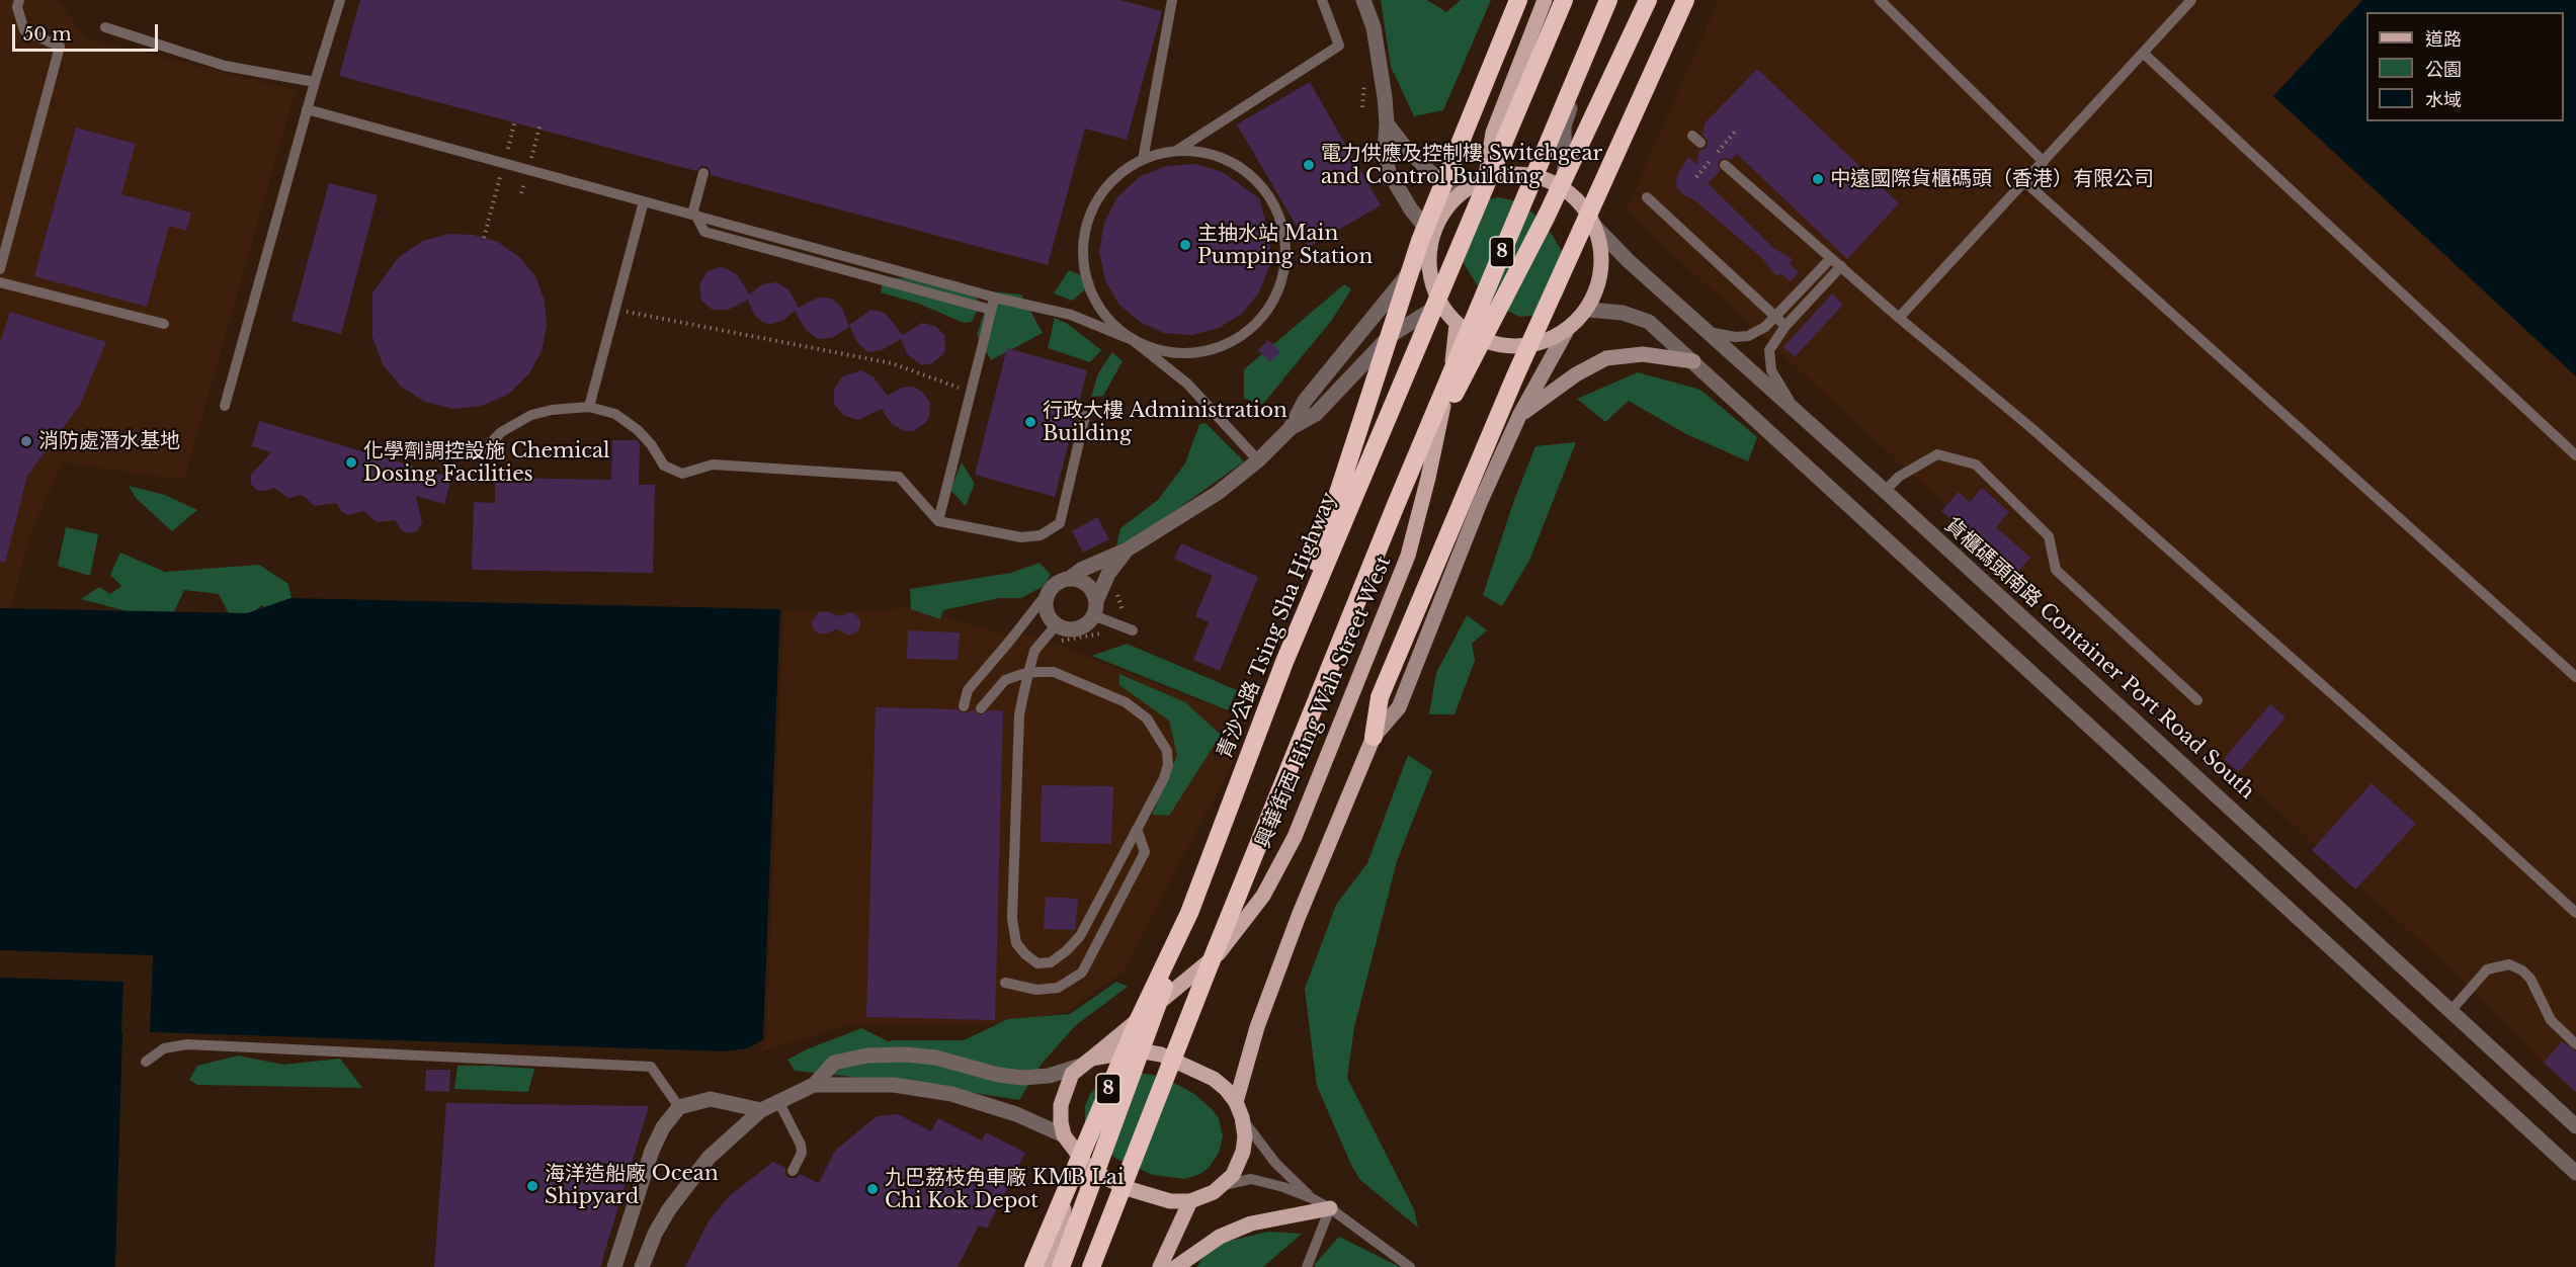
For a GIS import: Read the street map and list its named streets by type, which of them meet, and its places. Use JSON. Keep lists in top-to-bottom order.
{
  "streets": {
    "highway": ["8", "青沙公路 Tsing Sha Highway"],
    "main road": ["興華街西 Hing Wah Street West"],
    "street": ["貨櫃碼頭南路 Container Port Road South"]
  },
  "crossings": [
    ["貨櫃碼頭南路 Container Port Road South", "興華街西 Hing Wah Street West"]
  ],
  "places": [
    "電力供應及控制樓 Switchgear and Control Building",
    "中遠國際貨櫃碼頭（香港）有限公司",
    "主抽水站 Main Pumping Station",
    "行政大樓 Administration Building",
    "消防處潛水基地",
    "化學劑調控設施 Chemical Dosing Facilities",
    "海洋造船廠 Ocean Shipyard",
    "九巴荔枝角車廠 KMB Lai Chi Kok Depot"
  ],
  "legend": ["道路", "公園", "水域"],
  "scale_bar": "50 m"
}
